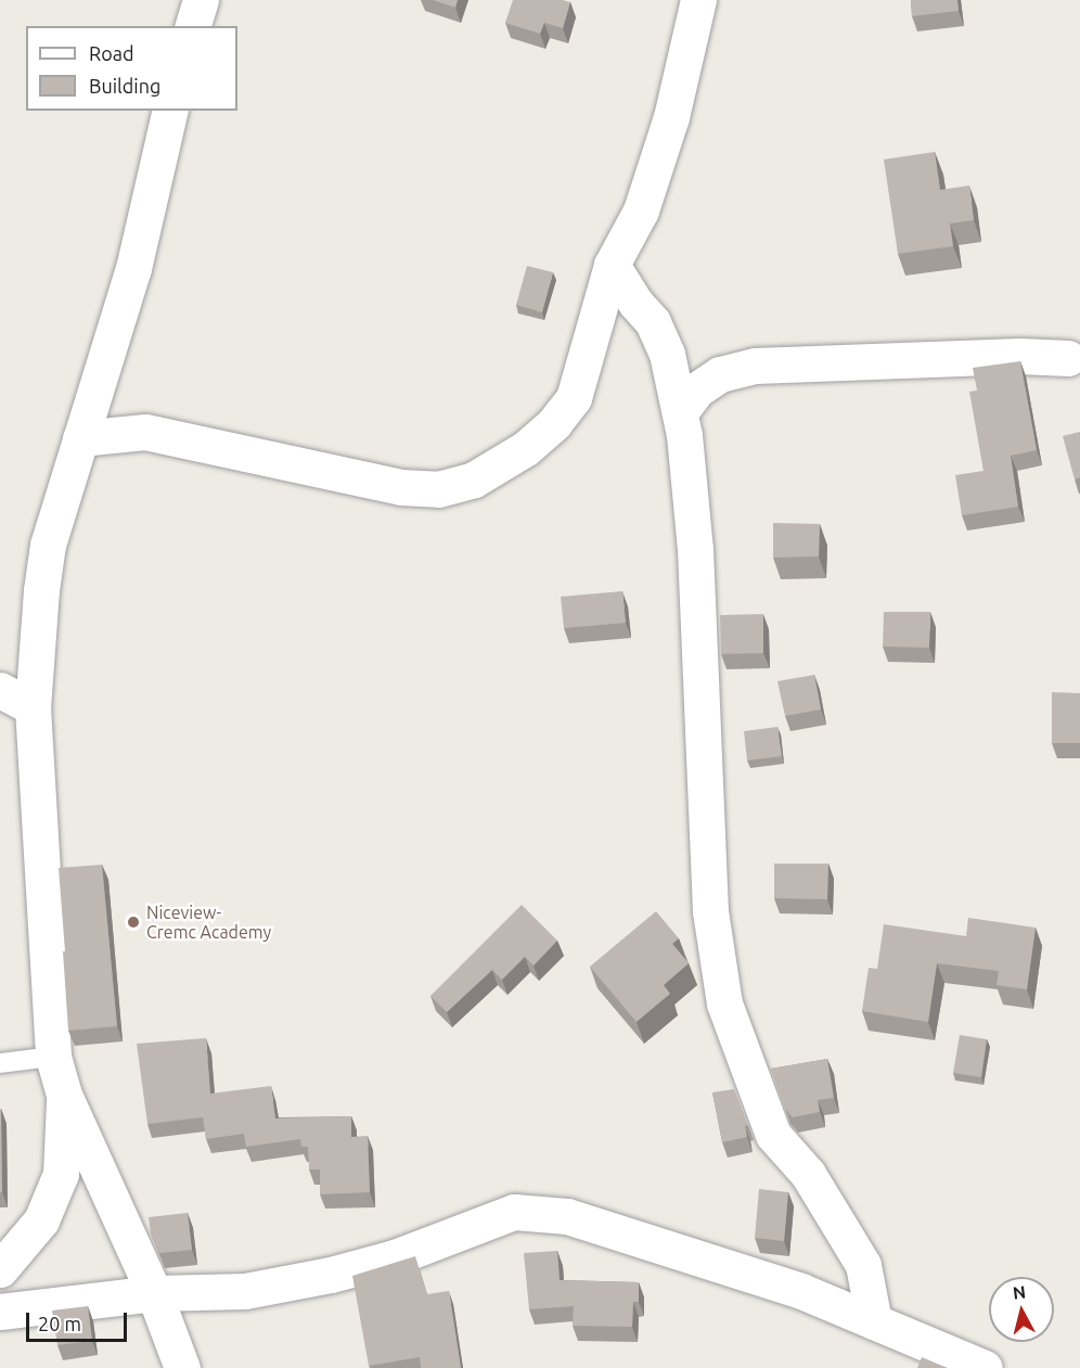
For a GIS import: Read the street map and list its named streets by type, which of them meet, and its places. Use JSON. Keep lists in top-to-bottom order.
{
  "places": ["Niceview- Cremc Academy"],
  "legend": ["Road", "Building"],
  "scale_bar": "20 m",
  "north": "top"
}
